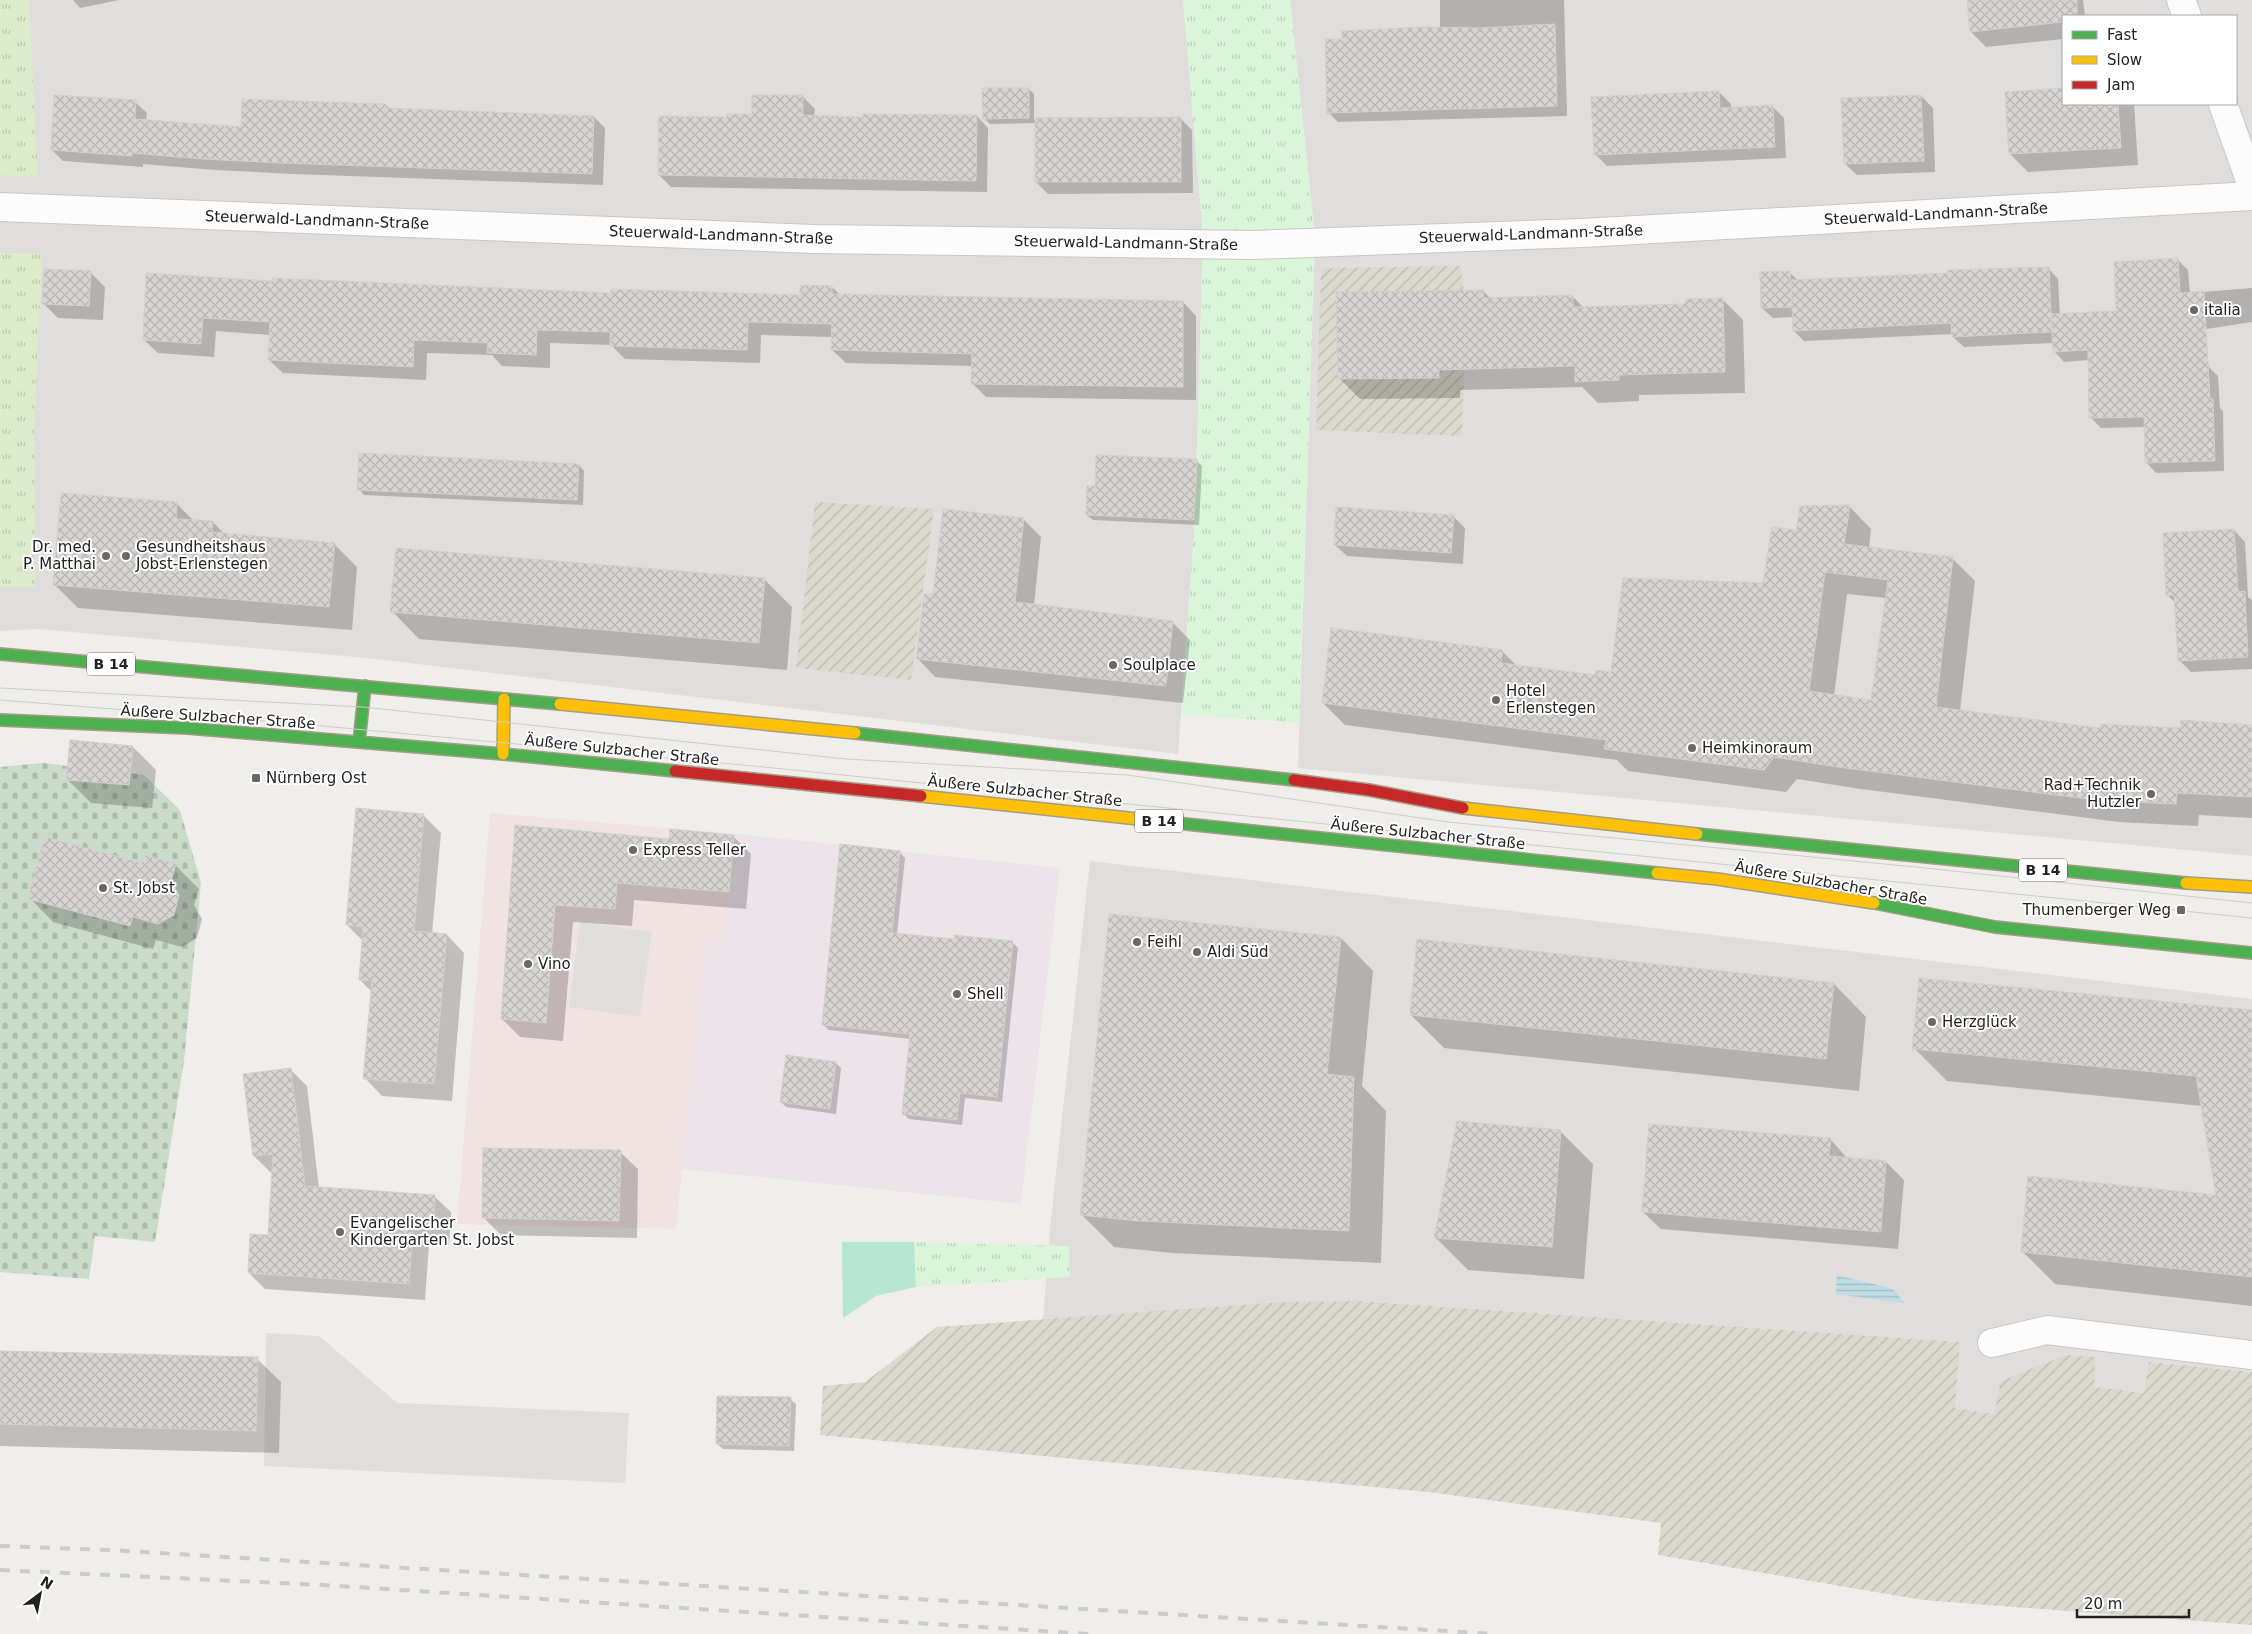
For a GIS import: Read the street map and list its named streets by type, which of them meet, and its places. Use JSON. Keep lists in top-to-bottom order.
{
  "streets": {
    "main road": ["B 14", "Äußere Sulzbacher Straße"],
    "street": ["Steuerwald-Landmann-Straße"]
  },
  "places": {
    "other": [
      "italia",
      "Dr. med. P. Matthai",
      "Gesundheitshaus Jobst-Erlenstegen",
      "Soulplace",
      "Hotel Erlenstegen",
      "Heimkinoraum",
      "Rad+Technik Hutzler",
      "Express Teller",
      "St. Jobst",
      "Feihl",
      "Aldi Süd",
      "Vino",
      "Shell",
      "Herzglück",
      "Evangelischer Kindergarten St. Jobst"
    ],
    "transit": ["Nürnberg Ost", "Thumenberger Weg"]
  },
  "legend": ["Fast", "Slow", "Jam"],
  "scale_bar": "20 m",
  "north": "top right"
}
